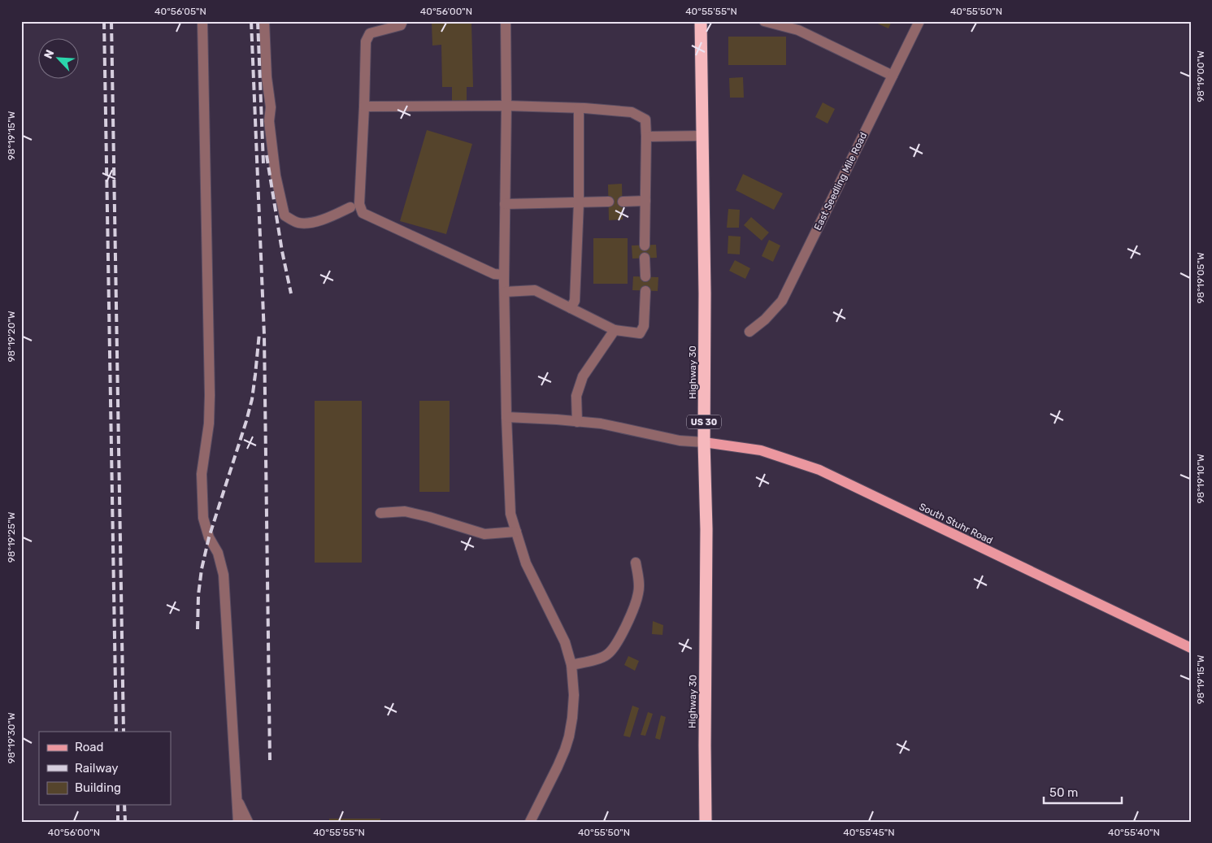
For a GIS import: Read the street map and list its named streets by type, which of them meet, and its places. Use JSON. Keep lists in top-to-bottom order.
{
  "streets": {
    "highway": ["Highway 30", "US 30"],
    "main road": ["South Stuhr Road"],
    "street": ["East Seedling Mile Road"]
  },
  "crossings": [
    ["Highway 30", "South Stuhr Road"]
  ],
  "legend": ["Road", "Railway", "Building"],
  "scale_bar": "50 m",
  "north": "top left",
  "coordinates": [
    "40°56'05\"N",
    "40°56'00\"N",
    "40°55'55\"N",
    "40°55'50\"N",
    "98°19'00\"W",
    "98°19'15\"W",
    "98°19'05\"W",
    "98°19'20\"W",
    "98°19'10\"W",
    "98°19'25\"W",
    "98°19'30\"W",
    "40°55'45\"N",
    "40°55'40\"N"
  ]
}
